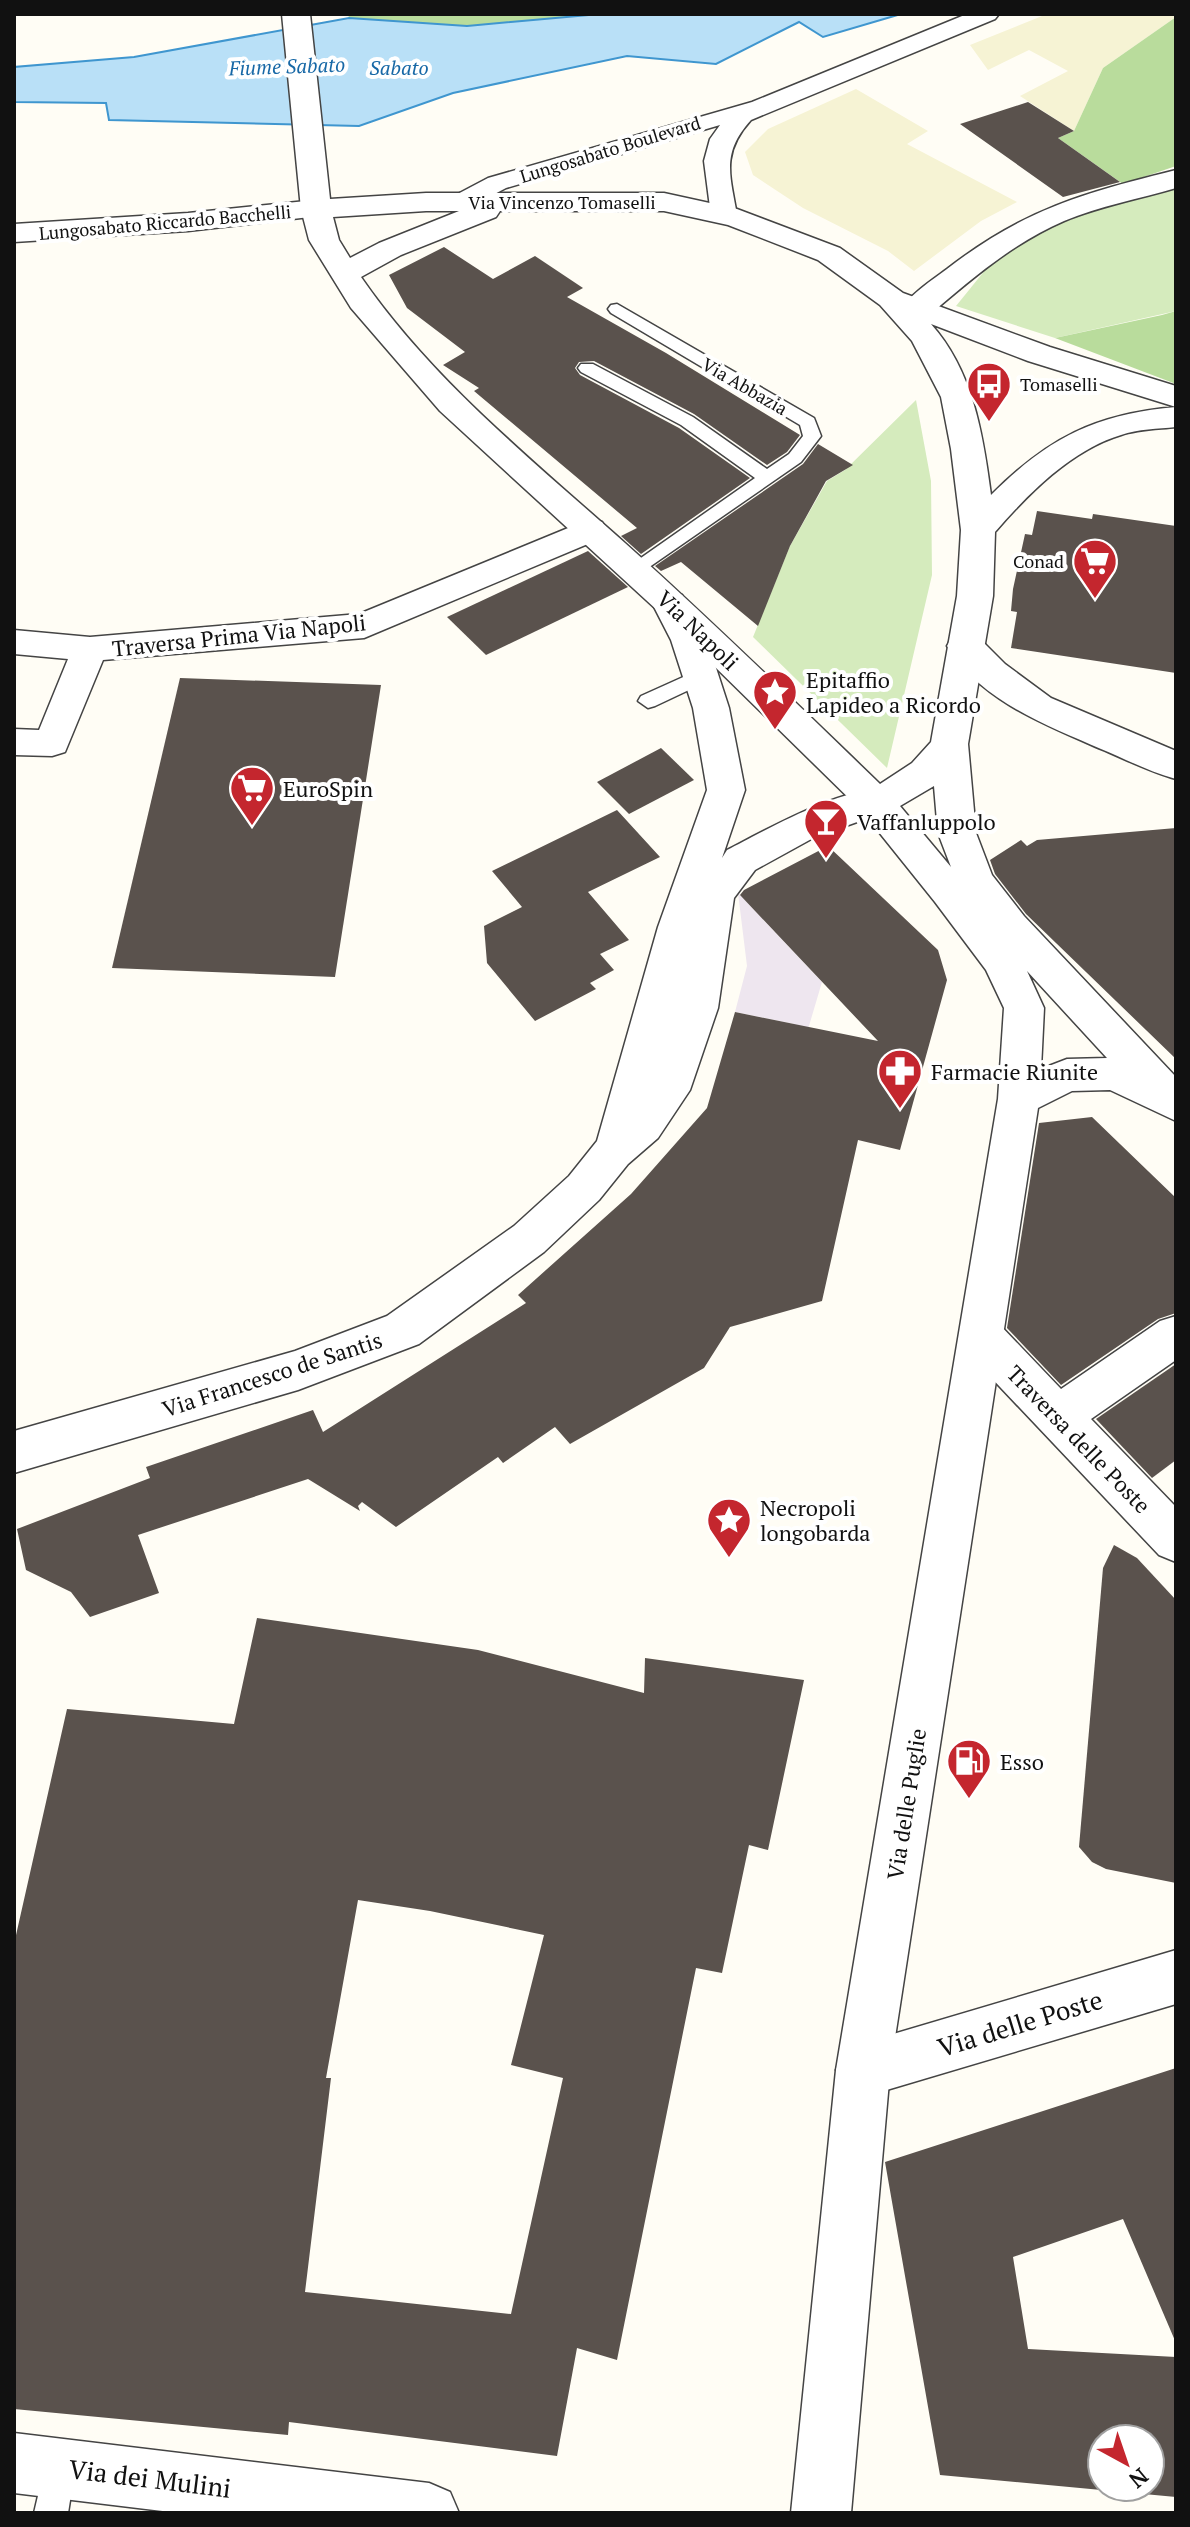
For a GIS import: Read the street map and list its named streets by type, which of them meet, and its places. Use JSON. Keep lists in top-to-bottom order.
{
  "streets": {
    "street": [
      "Lungosabato Boulevard",
      "Via Vincenzo Tomaselli",
      "Lungosabato Riccardo Bacchelli",
      "Via Napoli",
      "Traversa Prima Via Napoli",
      "Via Francesco de Santis",
      "Traversa delle Poste",
      "Via delle Puglie",
      "Via delle Poste",
      "Via dei Mulini"
    ],
    "lane": ["Via Abbazia"]
  },
  "crossings": [
    ["Lungosabato Boulevard", "Via Vincenzo Tomaselli"],
    ["Via Vincenzo Tomaselli", "Lungosabato Riccardo Bacchelli"],
    ["Via Vincenzo Tomaselli", "Via Napoli"],
    ["Via Vincenzo Tomaselli", "Via Francesco de Santis"],
    ["Lungosabato Riccardo Bacchelli", "Via Napoli"],
    ["Via Abbazia", "Via Napoli"],
    ["Via Napoli", "Traversa Prima Via Napoli"],
    ["Via Napoli", "Via Francesco de Santis"],
    ["Via Napoli", "Via delle Puglie"],
    ["Traversa delle Poste", "Via delle Puglie"],
    ["Via delle Puglie", "Via delle Poste"]
  ],
  "water": ["Fiume Sabato", "Sabato"],
  "places": {
    "bus stop": ["Tomaselli"],
    "supermarket": ["Conad", "EuroSpin"],
    "place": ["Epitaffio Lapideo a Ricordo", "Necropoli longobarda"],
    "bar": ["Vaffanluppolo"],
    "pharmacy": ["Farmacie Riunite"],
    "fuel station": ["Esso"]
  },
  "north": "bottom right"
}
